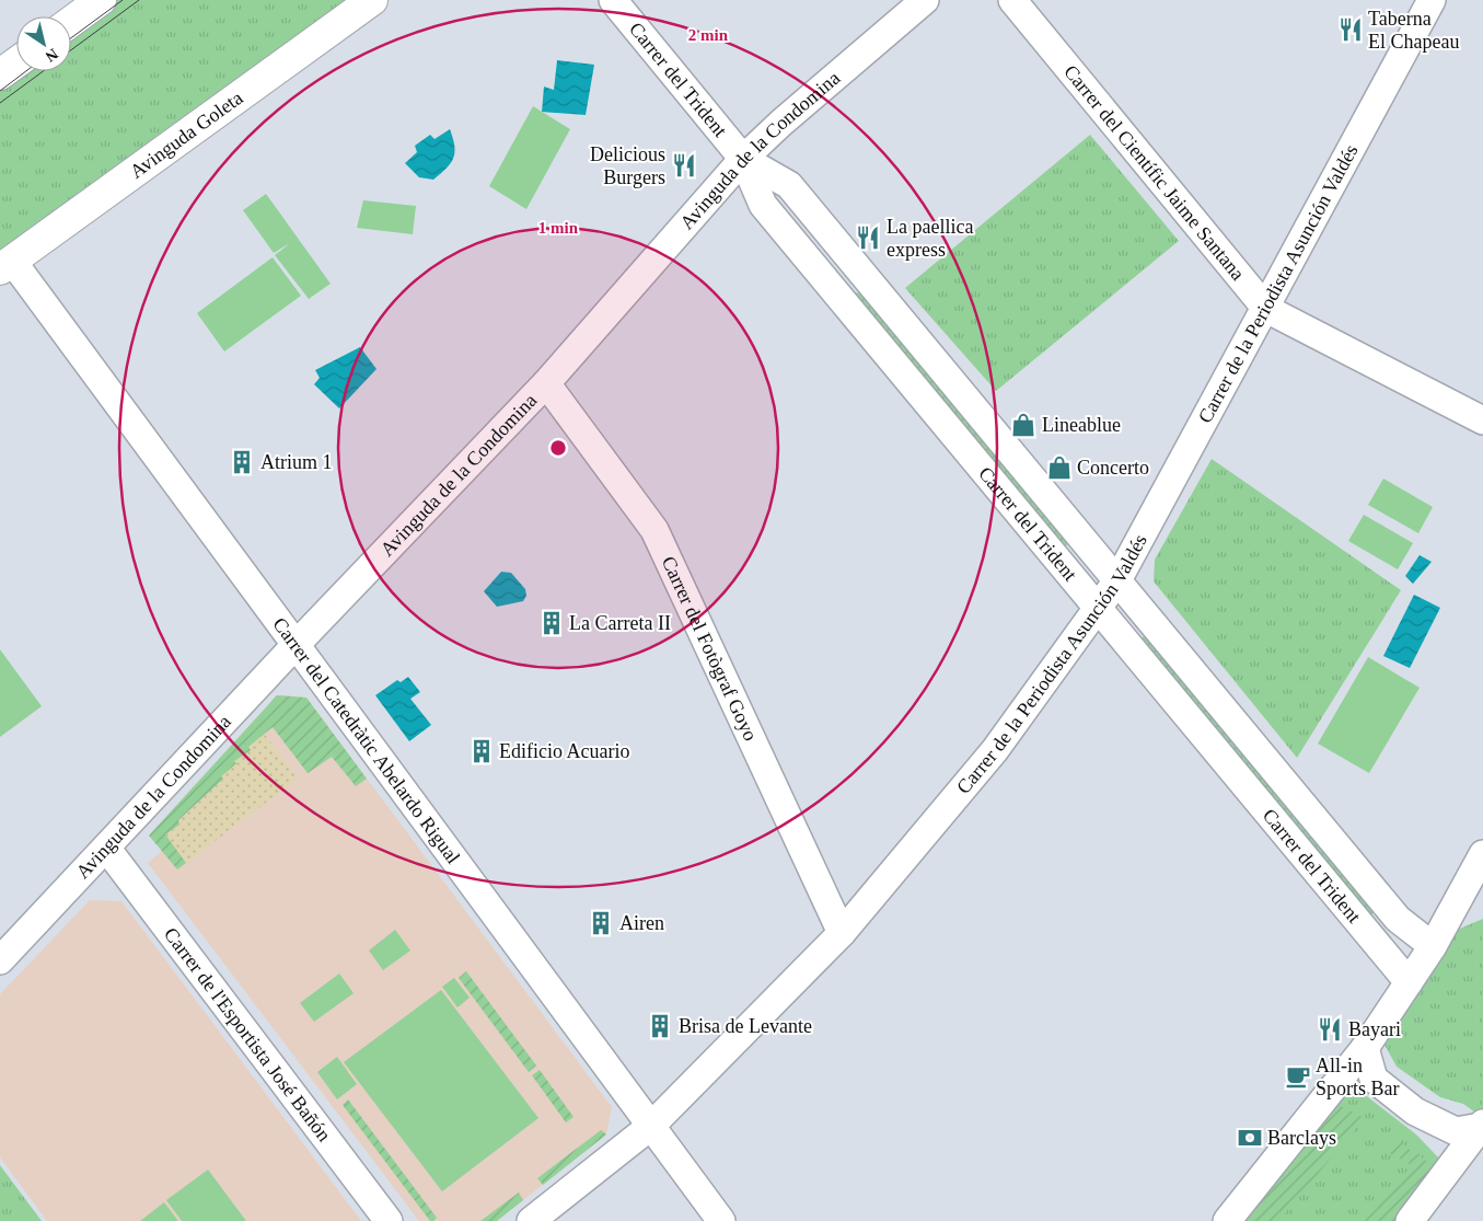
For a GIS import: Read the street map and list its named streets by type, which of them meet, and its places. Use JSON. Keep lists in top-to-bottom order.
{
  "streets": {
    "main road": ["Avinguda Goleta"],
    "street": [
      "Carrer del Trident",
      "Avinguda de la Condomina",
      "Carrer del Científic Jaime Santana",
      "Carrer de la Periodista Asunción Valdés",
      "Carrer del Fotògraf Goyo",
      "Carrer del Catedràtic Abelardo Rigual",
      "Carrer de l'Esportista José Bañón"
    ]
  },
  "crossings": [
    ["Carrer del Trident", "Avinguda de la Condomina"],
    ["Carrer del Trident", "Carrer de la Periodista Asunción Valdés"],
    ["Avinguda Goleta", "Carrer del Catedràtic Abelardo Rigual"],
    ["Avinguda de la Condomina", "Carrer del Fotògraf Goyo"],
    ["Avinguda de la Condomina", "Carrer del Catedràtic Abelardo Rigual"],
    ["Avinguda de la Condomina", "Carrer de l'Esportista José Bañón"],
    ["Carrer del Científic Jaime Santana", "Carrer de la Periodista Asunción Valdés"],
    ["Carrer de la Periodista Asunción Valdés", "Carrer del Fotògraf Goyo"],
    ["Carrer de la Periodista Asunción Valdés", "Carrer del Catedràtic Abelardo Rigual"]
  ],
  "places": {
    "restaurant": [
      "Taberna El Chapeau",
      "Delicious Burgers",
      "La paellica express",
      "Bayari"
    ],
    "shop": ["Lineablue", "Concerto"],
    "building": [
      "Atrium 1",
      "La Carreta II",
      "Edificio Acuario",
      "Airen",
      "Brisa de Levante"
    ],
    "cafe": ["All-in Sports Bar"],
    "bank": ["Barclays"]
  },
  "north": "bottom right",
  "rings": ["2 min", "1 min"]
}
